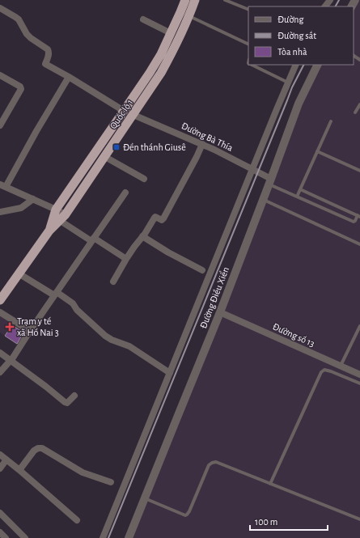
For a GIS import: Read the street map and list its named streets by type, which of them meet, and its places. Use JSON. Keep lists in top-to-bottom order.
{
  "streets": {
    "highway": ["Quốc lộ 1"],
    "street": ["Đường Bà Thía", "Đường Điều Xiển", "Đường số 13"]
  },
  "crossings": [
    ["Quốc lộ 1", "Đường Bà Thía"],
    ["Đường Bà Thía", "Đường Điều Xiển"],
    ["Đường Điều Xiển", "Đường số 13"]
  ],
  "places": {
    "transit": ["Đền thánh Giusê"],
    "health": ["Trạm y tế xã Hố Nai 3"]
  },
  "legend": ["Đường", "Đường sắt", "Tòa nhà"],
  "scale_bar": "100 m"
}
